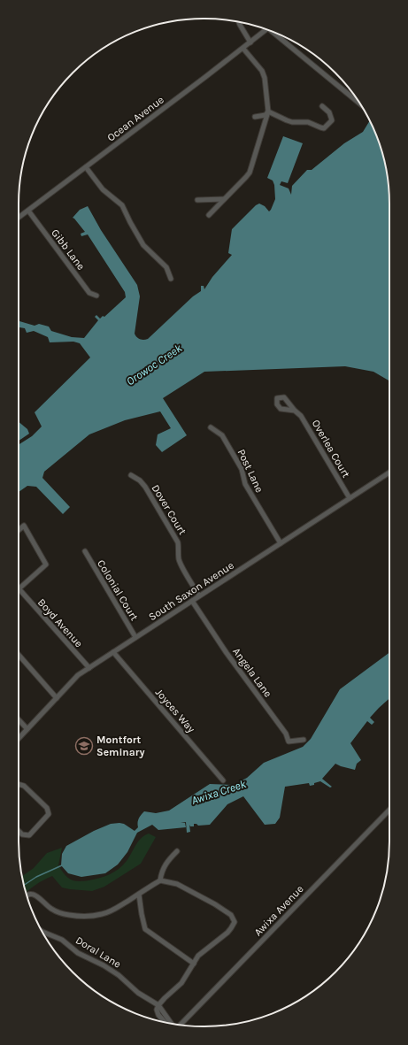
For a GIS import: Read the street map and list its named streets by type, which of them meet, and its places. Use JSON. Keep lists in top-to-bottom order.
{
  "streets": {
    "street": [
      "Ocean Avenue",
      "Gibb Lane",
      "Overlea Court",
      "Post Lane",
      "Dover Court",
      "Colonial Court",
      "South Saxon Avenue",
      "Boyd Avenue",
      "Angela Lane",
      "Joyces Way",
      "Awixa Avenue",
      "Doral Lane"
    ]
  },
  "crossings": [
    ["Ocean Avenue", "Gibb Lane"],
    ["Overlea Court", "South Saxon Avenue"],
    ["Post Lane", "South Saxon Avenue"],
    ["Dover Court", "South Saxon Avenue"],
    ["Colonial Court", "South Saxon Avenue"],
    ["South Saxon Avenue", "Boyd Avenue"],
    ["South Saxon Avenue", "Angela Lane"],
    ["South Saxon Avenue", "Joyces Way"]
  ],
  "water": ["Orowoc Creek", "Awixa Creek"],
  "places": {
    "school or university": ["Montfort Seminary"]
  }
}
